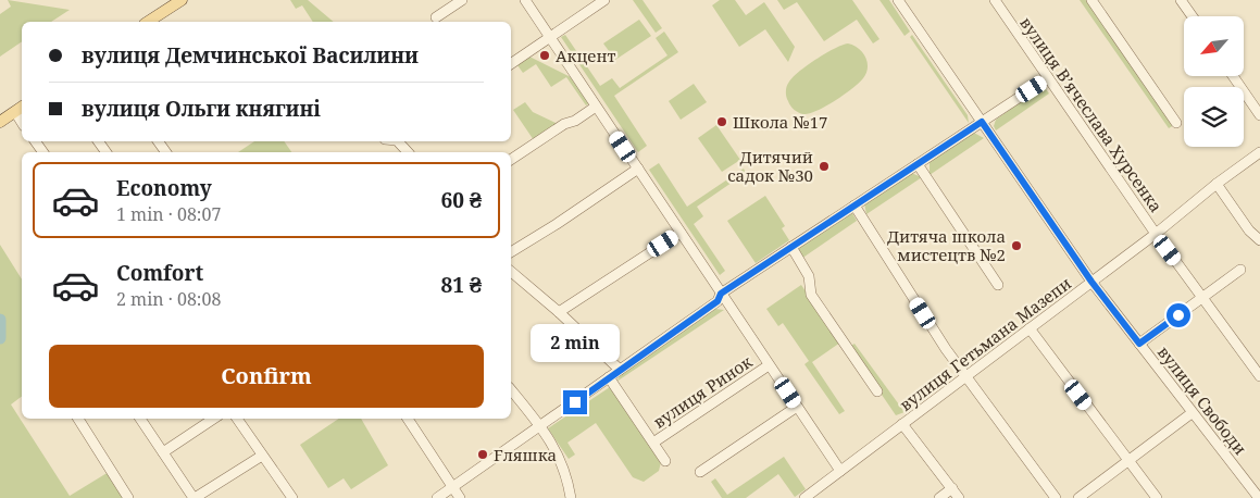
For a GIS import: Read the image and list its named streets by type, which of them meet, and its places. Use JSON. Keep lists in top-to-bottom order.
{
  "streets": {
    "street": [
      "вулиця Вʼячеслава Хурсенка",
      "вулиця Гетьмана Мазепи",
      "вулиця Ринок",
      "вулиця Свободи"
    ]
  },
  "crossings": [
    ["вулиця Вʼячеслава Хурсенка", "вулиця Гетьмана Мазепи"],
    ["вулиця Гетьмана Мазепи", "вулиця Свободи"]
  ],
  "places": [
    "Акцент",
    "Школа №17",
    "Дитячий садок №30",
    "Дитяча школа мистецтв №2",
    "Fляшка"
  ],
  "north": "bottom left",
  "page": {
    "banner": ["вулиця Демчинської Василини", "вулиця Ольги княгині"],
    "list": [
      {
        "name": "Economy",
        "note": "1 min · 08:07",
        "value": "60 ₴"
      },
      {
        "name": "Comfort",
        "note": "2 min · 08:08",
        "value": "81 ₴"
      }
    ],
    "bubble": "2 min",
    "buttons": "Confirm"
  }
}
